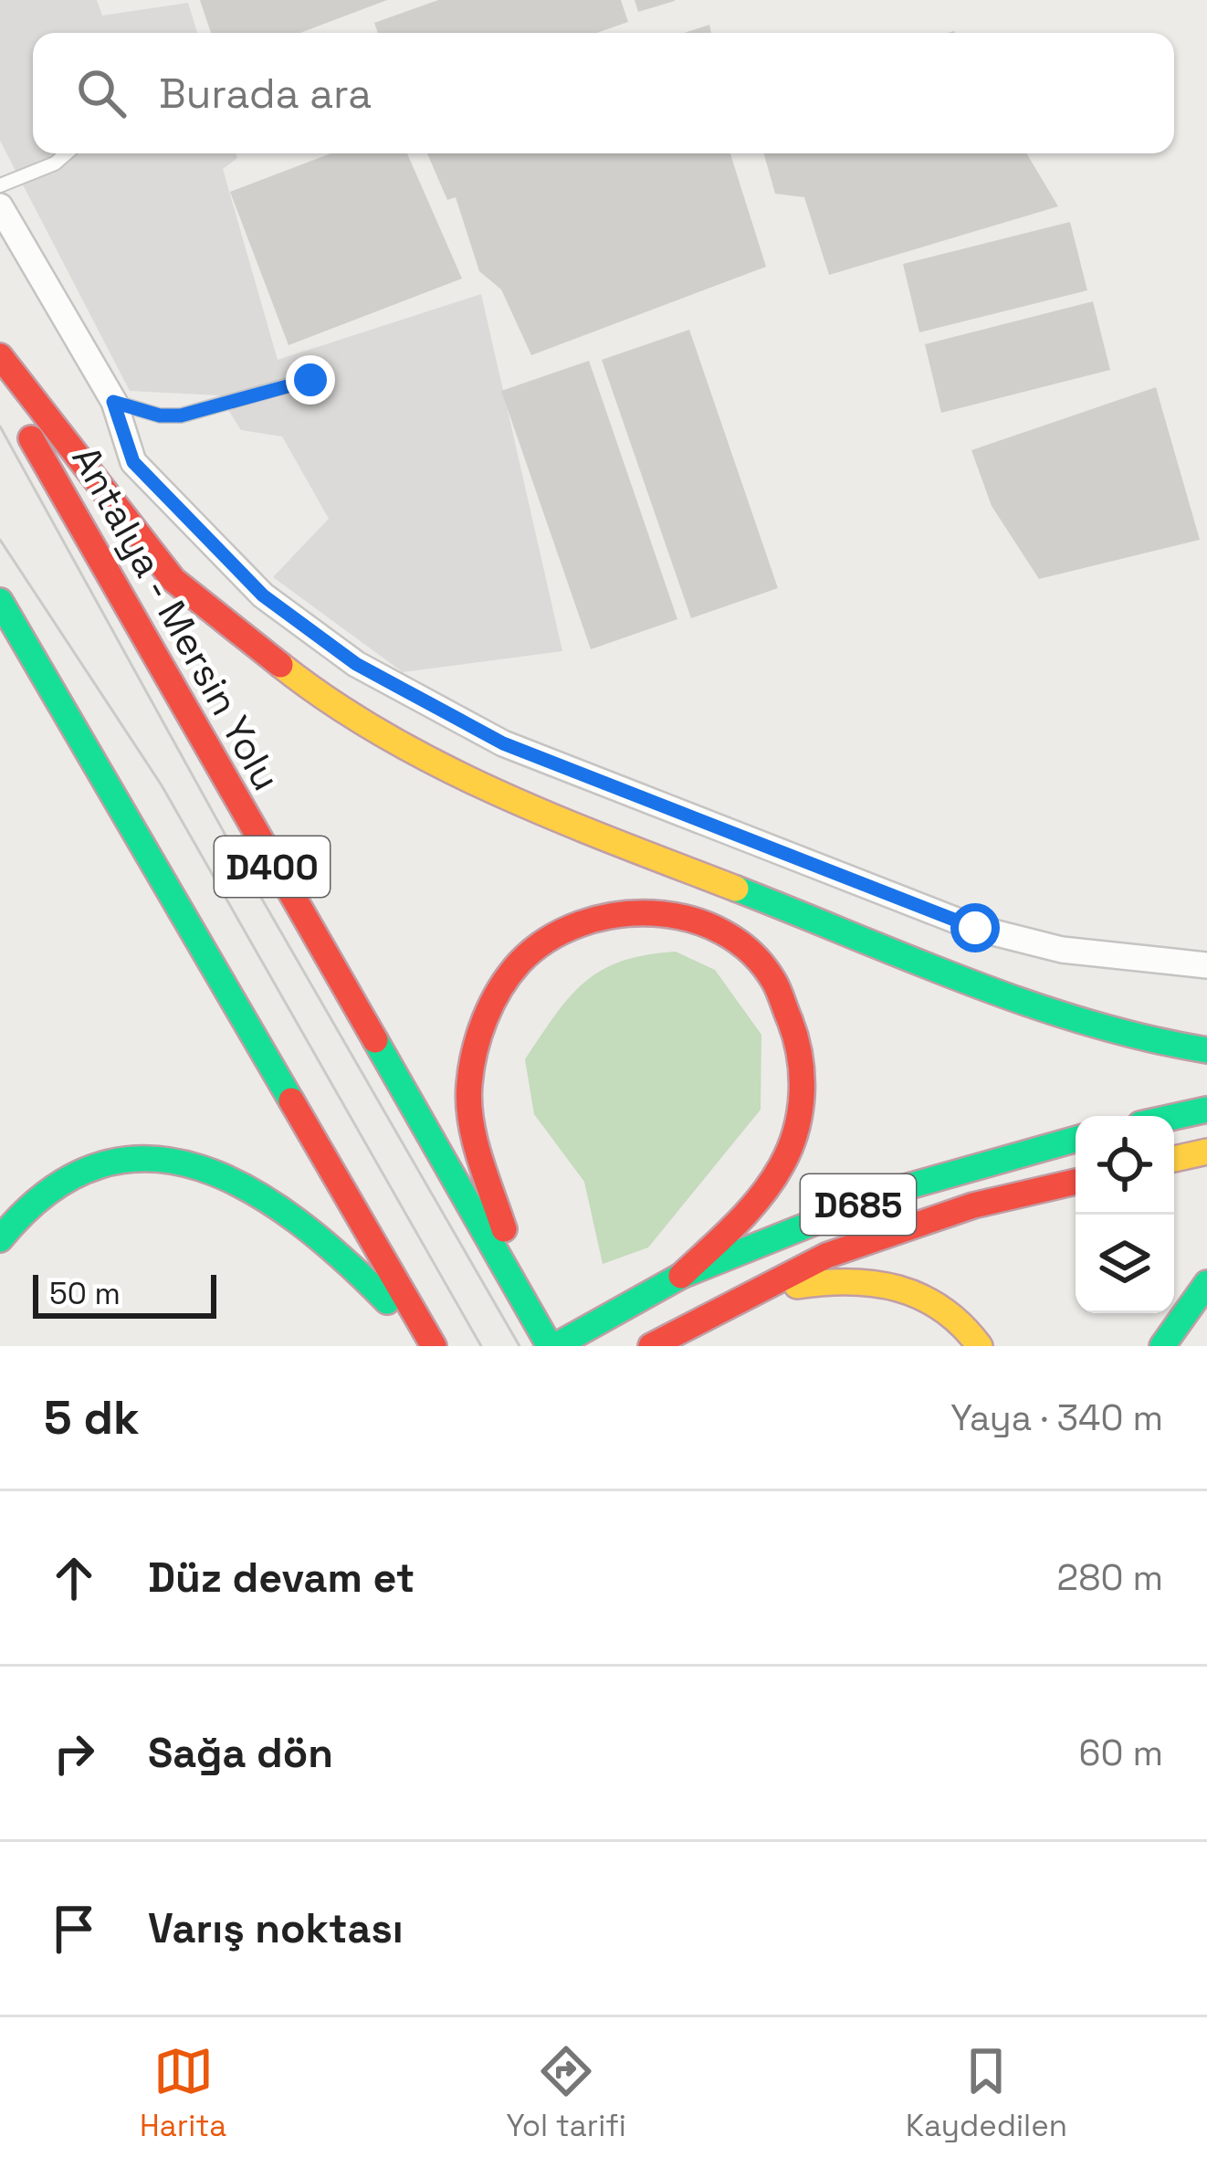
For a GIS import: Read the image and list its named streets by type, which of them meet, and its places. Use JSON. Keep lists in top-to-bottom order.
{
  "streets": {
    "highway": ["Antalya - Mersin Yolu", "D400", "D685"]
  },
  "crossings": [
    ["Antalya - Mersin Yolu", "D685"]
  ],
  "scale_bar": "50 m",
  "page": {
    "search": "Burada ara",
    "scale": "50 m",
    "heading": ["5 dk", "Yaya · 340 m"],
    "list": [
      ["Düz devam et", "280 m"],
      ["Sağa dön", "60 m"],
      "Varış noktası"
    ],
    "nav": ["Harita", "Yol tarifi", "Kaydedilen"]
  }
}
